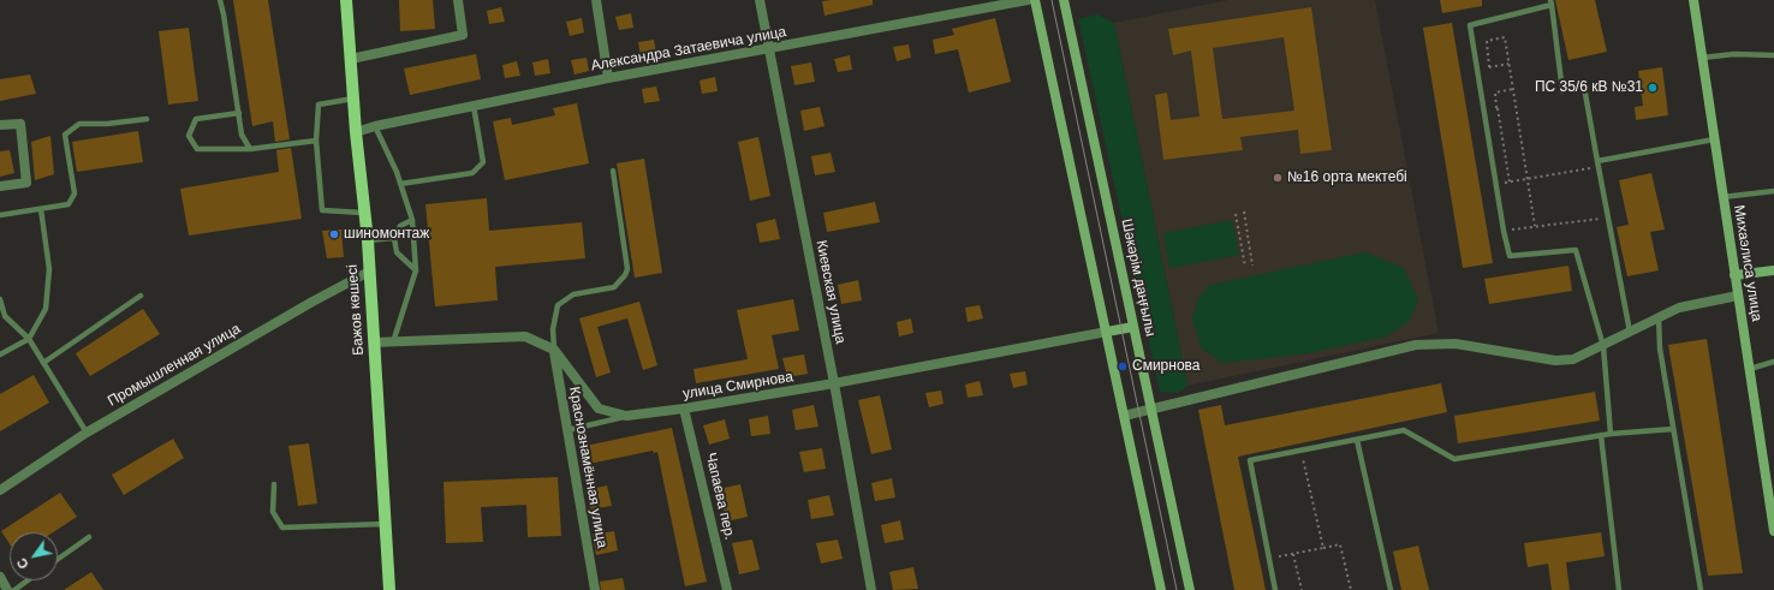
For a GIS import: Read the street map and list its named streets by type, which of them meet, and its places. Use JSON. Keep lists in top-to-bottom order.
{
  "streets": {
    "main road": [
      "Михаэлиса улица",
      "Шәкәрім даңғылы",
      "Бажов көшесі",
      "улица Смирнова"
    ],
    "street": [
      "Александра Затаевича улица",
      "Киевская улица",
      "Промышленная улица",
      "Краснознамённая улица",
      "Чапаева пер."
    ]
  },
  "crossings": [
    ["Александра Затаевича улица", "Киевская улица"],
    ["Александра Затаевича улица", "Бажов көшесі"],
    ["Шәкәрім даңғылы", "улица Смирнова"],
    ["Киевская улица", "улица Смирнова"],
    ["Бажов көшесі", "Промышленная улица"],
    ["Бажов көшесі", "улица Смирнова"],
    ["улица Смирнова", "Краснознамённая улица"],
    ["улица Смирнова", "Чапаева пер."]
  ],
  "places": [
    "ПС 35/6 кВ №31",
    "№16 орта мектебі",
    "шиномонтаж",
    "Смирнова"
  ],
  "north": "bottom left"
}
